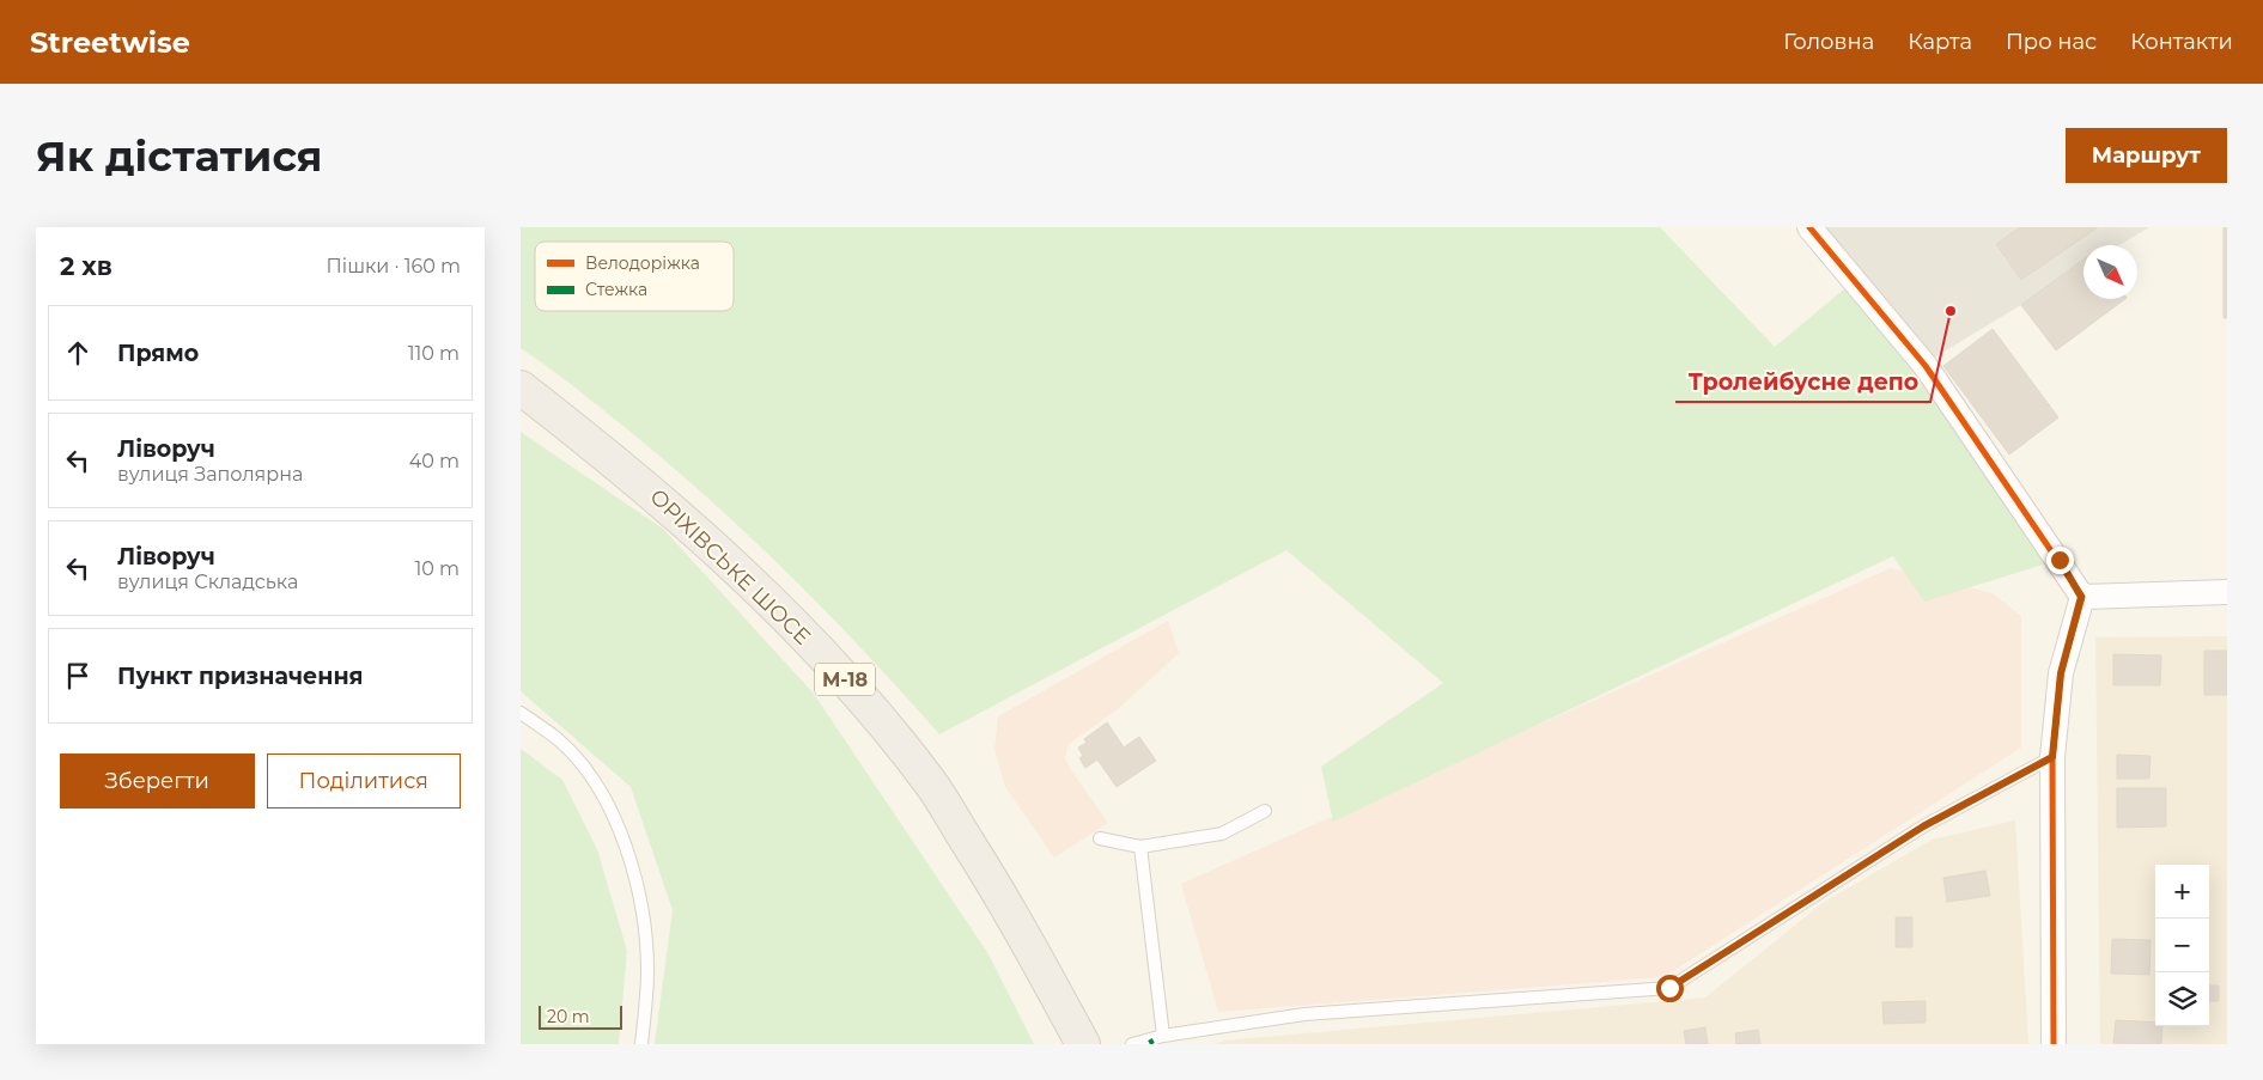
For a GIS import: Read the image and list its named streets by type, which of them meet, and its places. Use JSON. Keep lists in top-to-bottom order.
{
  "streets": {
    "highway": ["ОРІХІВСЬКЕ ШОСЕ", "М-18"]
  },
  "places": ["Тролейбусне депо"],
  "legend": ["Велодоріжка", "Стежка"],
  "scale_bar": "20 m",
  "north": "bottom right",
  "page": {
    "header": "Streetwise",
    "nav": [
      "Головна",
      "Карта",
      "Про нас",
      "Контакти"
    ],
    "buttons": [
      "Маршрут",
      ["Зберегти", "Поділитися"]
    ],
    "title": "Як дістатися",
    "heading": ["2 хв", "Пішки · 160 m"],
    "list": [
      ["Прямо", "110 m"],
      ["Ліворуч", "вулиця Заполярна", "40 m"],
      ["Ліворуч", "вулиця Складська", "10 m"],
      "Пункт призначення"
    ],
    "map_buttons": ["+", "−"],
    "scale": "20 m"
  }
}
